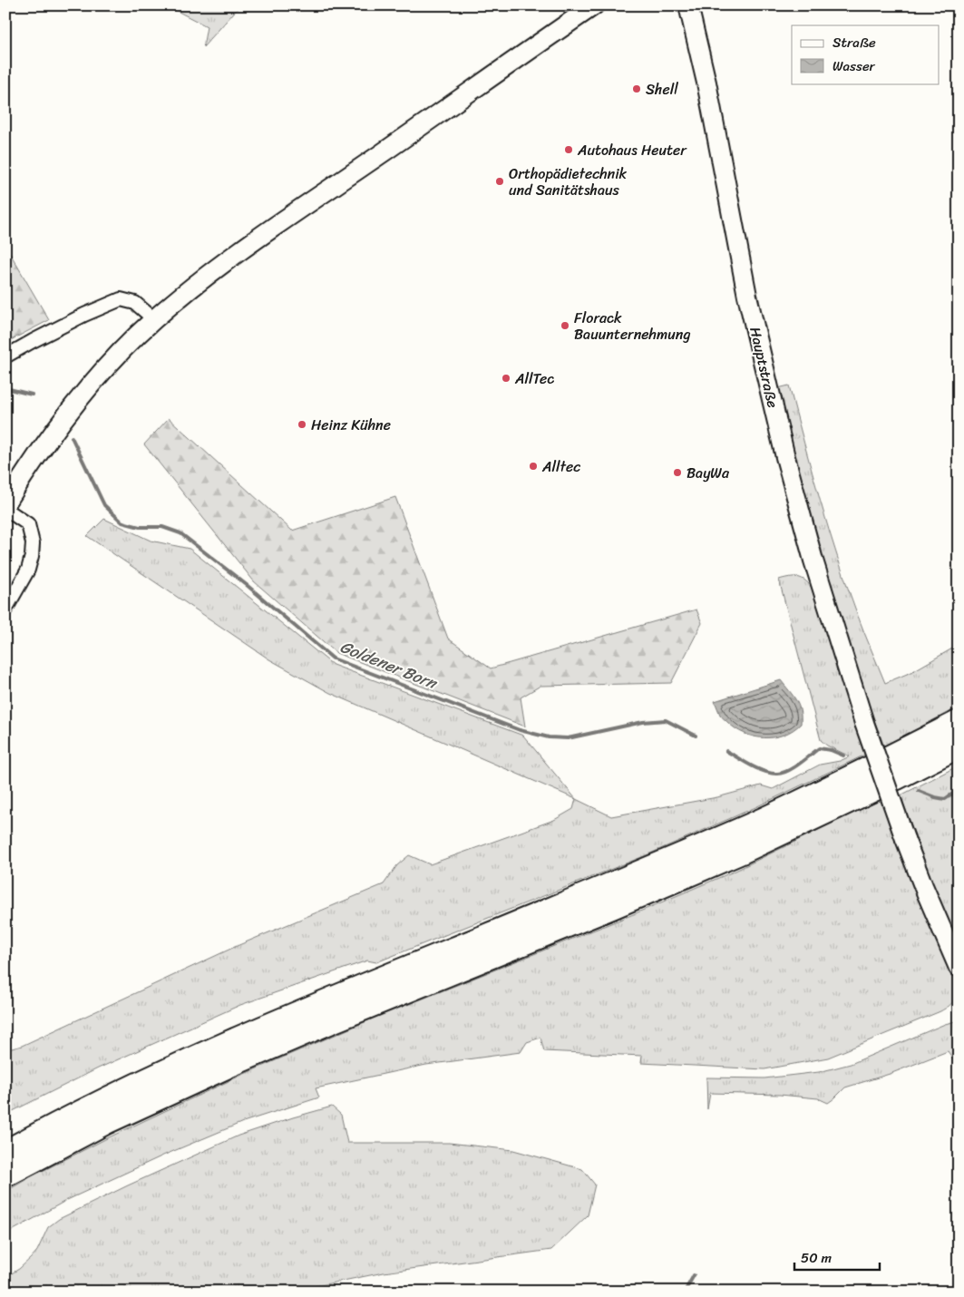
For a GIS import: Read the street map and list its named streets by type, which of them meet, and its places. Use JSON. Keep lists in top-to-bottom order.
{
  "streets": {
    "street": ["Hauptstraße"]
  },
  "water": ["Goldener Born"],
  "places": [
    "Shell",
    "Autohaus Heuter",
    "Orthopädietechnik und Sanitätshaus",
    "Florack Bauunternehmung",
    "AllTec",
    "Heinz Kühne",
    "Alltec",
    "BayWa"
  ],
  "legend": ["Straße", "Wasser"],
  "scale_bar": "50 m"
}
